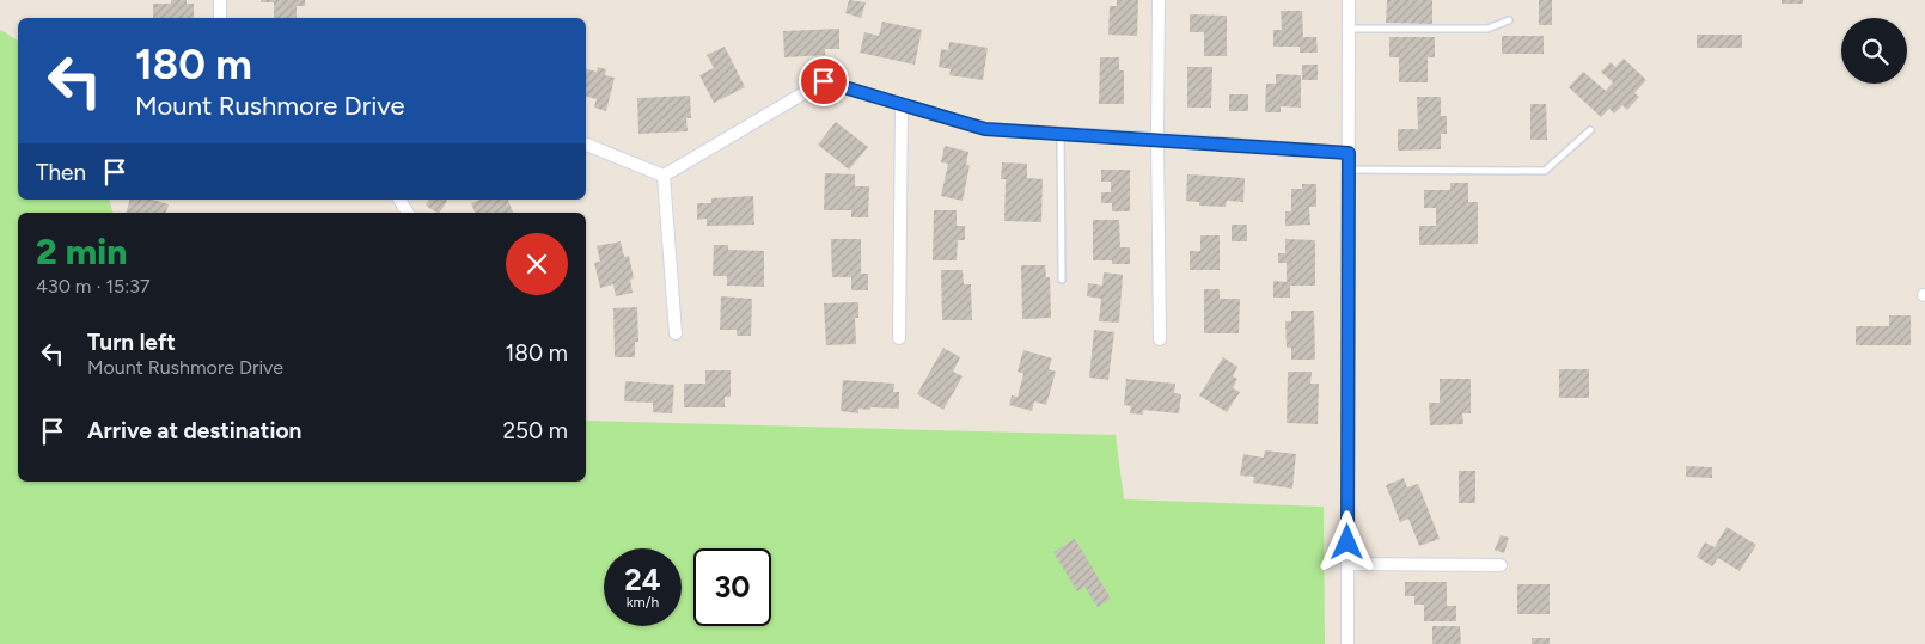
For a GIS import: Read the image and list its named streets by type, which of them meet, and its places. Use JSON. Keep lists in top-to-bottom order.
{
  "page": {
    "turn": ["180 m", "Mount Rushmore Drive"],
    "then": "Then",
    "heading": ["2 min", "430 m · 15:37"],
    "list": [
      {
        "name": "Turn left",
        "note": "Mount Rushmore Drive",
        "value": "180 m"
      },
      {
        "name": "Arrive at destination",
        "value": "250 m"
      }
    ],
    "speed": "24 km/h",
    "limit": "30"
  }
}
